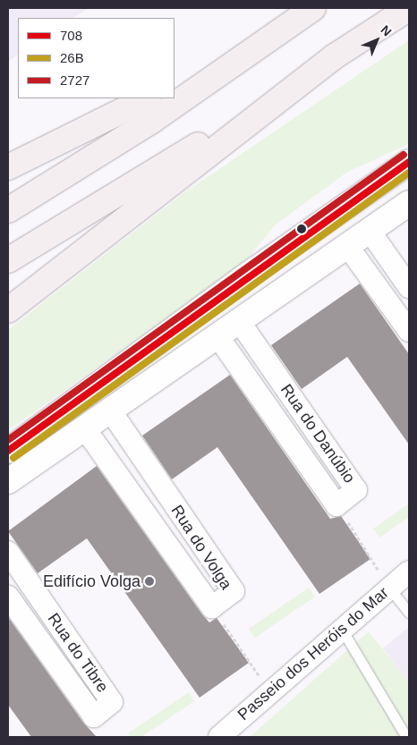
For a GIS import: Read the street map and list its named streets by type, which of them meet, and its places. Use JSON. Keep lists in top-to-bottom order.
{
  "streets": {
    "street": [
      "Rua do Danúbio",
      "Rua do Volga",
      "Rua do Tibre",
      "Passeio dos Heróis do Mar"
    ]
  },
  "places": ["Edifício Volga"],
  "lines": ["transit line 2727", "transit line 708", "transit line 26B"],
  "legend": ["708", "26B", "2727"],
  "north": "top right"
}
